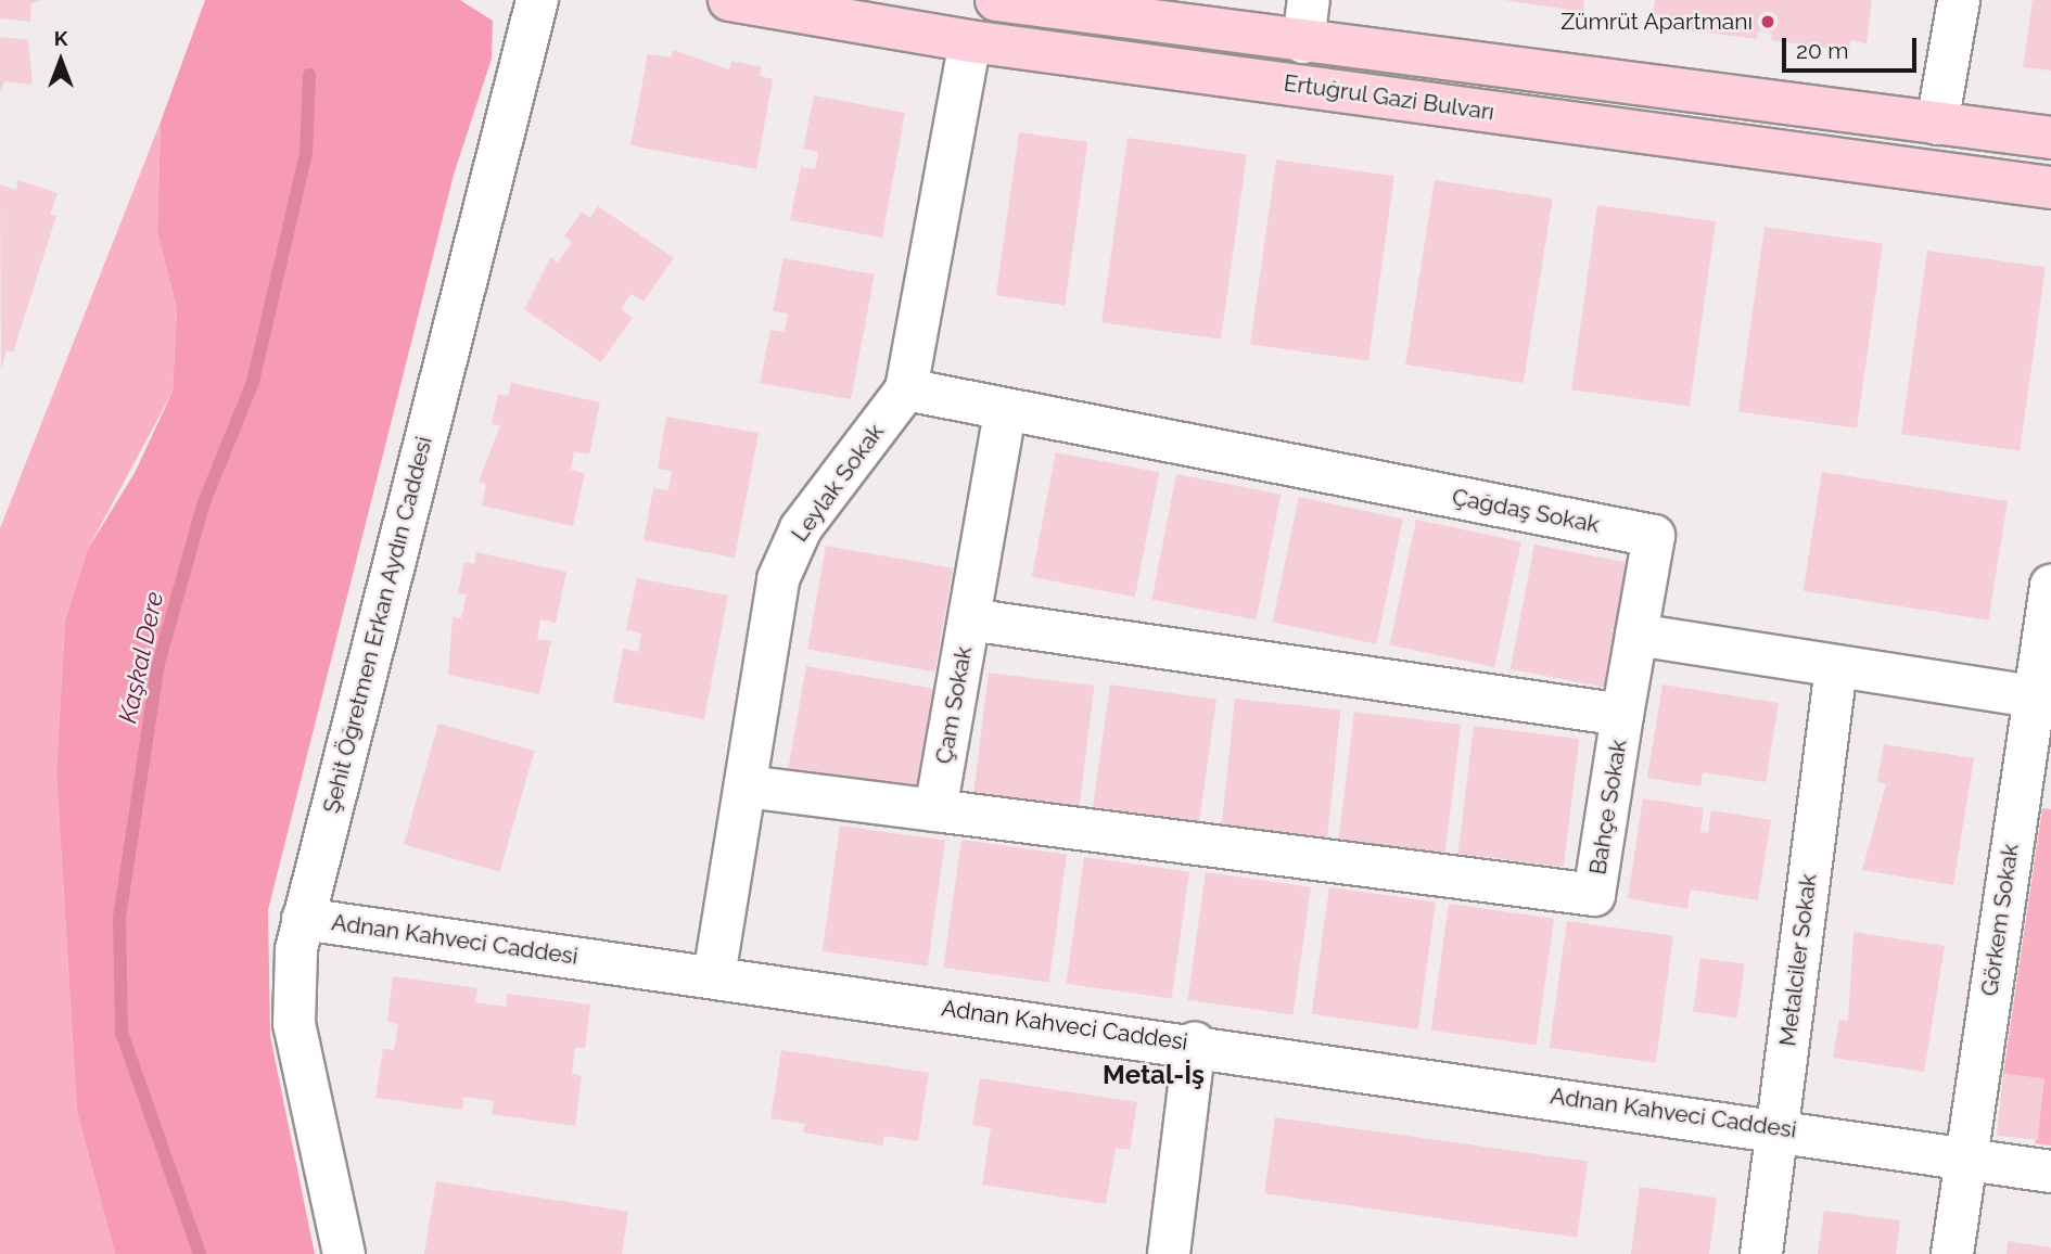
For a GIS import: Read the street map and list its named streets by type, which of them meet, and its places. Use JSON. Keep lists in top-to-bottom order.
{
  "streets": {
    "main road": ["Ertuğrul Gazi Bulvarı"],
    "street": [
      "Leylak Sokak",
      "Çağdaş Sokak",
      "Şehit Öğretmen Erkan Aydın Caddesi",
      "Çam Sokak",
      "Bahçe Sokak",
      "Görkem Sokak",
      "Adnan Kahveci Caddesi",
      "Metalciler Sokak"
    ]
  },
  "crossings": [
    ["Ertuğrul Gazi Bulvarı", "Leylak Sokak"],
    ["Leylak Sokak", "Çağdaş Sokak"],
    ["Leylak Sokak", "Adnan Kahveci Caddesi"],
    ["Çağdaş Sokak", "Çam Sokak"],
    ["Şehit Öğretmen Erkan Aydın Caddesi", "Adnan Kahveci Caddesi"],
    ["Çam Sokak", "Bahçe Sokak"],
    ["Görkem Sokak", "Adnan Kahveci Caddesi"],
    ["Adnan Kahveci Caddesi", "Metalciler Sokak"]
  ],
  "districts": ["Metal-İş"],
  "water": ["Kaşkal Dere"],
  "places": ["Zümrüt Apartmanı"],
  "scale_bar": "20 m",
  "north": "top"
}
